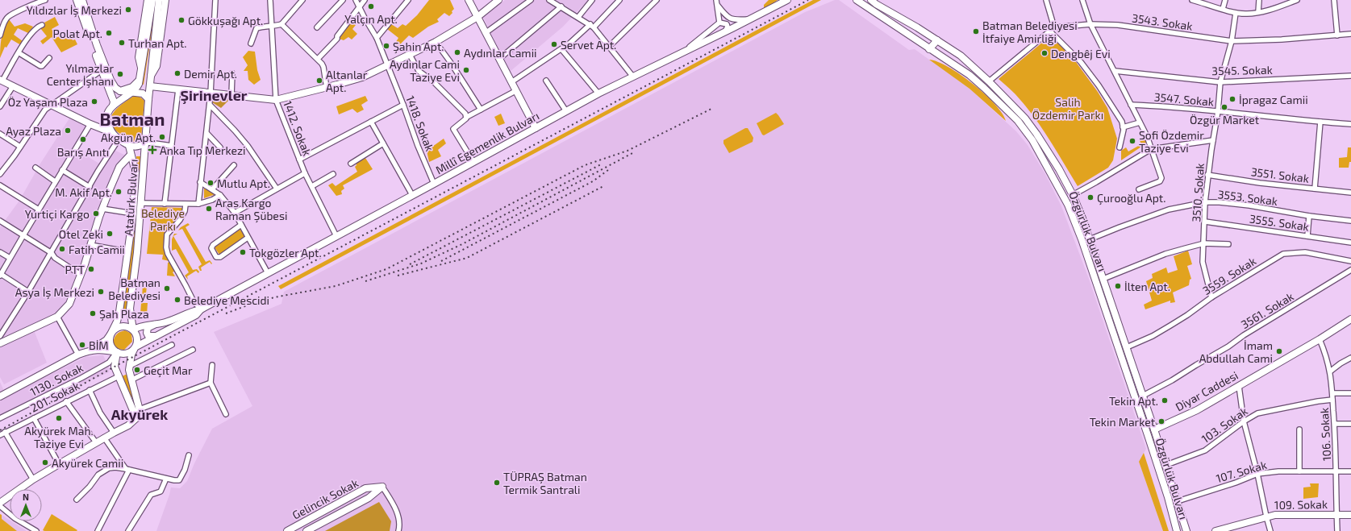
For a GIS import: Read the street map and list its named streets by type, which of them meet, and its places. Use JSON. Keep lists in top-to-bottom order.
{
  "streets": {
    "main road": [
      "Millî Egemenlik Bulvarı",
      "Atatürk Bulvarı",
      "Özgürlük Bulvarı",
      "Diyar Caddesi",
      "Gelincik Sokak",
      "109. Sokak"
    ],
    "street": [
      "3543. Sokak",
      "3545. Sokak",
      "3547. Sokak",
      "1418. Sokak",
      "1412. Sokak",
      "3551. Sokak",
      "3510. Sokak",
      "3553. Sokak",
      "3555. Sokak",
      "3559. Sokak",
      "3561. Sokak",
      "1130. Sokak",
      "201. Sokak",
      "103. Sokak",
      "106. Sokak",
      "107. Sokak"
    ]
  },
  "crossings": [
    ["3543. Sokak", "3510. Sokak"],
    ["3543. Sokak", "Özgürlük Bulvarı"],
    ["3545. Sokak", "3510. Sokak"],
    ["3547. Sokak", "3510. Sokak"],
    ["1418. Sokak", "Millî Egemenlik Bulvarı"],
    ["1412. Sokak", "Millî Egemenlik Bulvarı"],
    ["3551. Sokak", "3510. Sokak"],
    ["3510. Sokak", "3553. Sokak"],
    ["3510. Sokak", "3555. Sokak"],
    ["3510. Sokak", "3559. Sokak"],
    ["Atatürk Bulvarı", "1130. Sokak"],
    ["3553. Sokak", "Özgürlük Bulvarı"],
    ["Özgürlük Bulvarı", "3559. Sokak"],
    ["Özgürlük Bulvarı", "3561. Sokak"],
    ["Özgürlük Bulvarı", "Diyar Caddesi"],
    ["Özgürlük Bulvarı", "103. Sokak"],
    ["Özgürlük Bulvarı", "107. Sokak"],
    ["Diyar Caddesi", "106. Sokak"],
    ["103. Sokak", "106. Sokak"],
    ["106. Sokak", "107. Sokak"],
    ["106. Sokak", "109. Sokak"]
  ],
  "districts": ["Şirinevler", "Batman", "Akyürek"],
  "parks": ["Salih Özdemir Parkı", "Belediye Parkı"],
  "places": {
    "other": [
      "Yalçın Apt.",
      "Yıldızlar İş Merkezi",
      "Gökkuşağı Apt.",
      "Batman Belediyesi İtfaiye Amirliği",
      "Polat Apt.",
      "Turhan Apt.",
      "Servet Apt.",
      "Şahin Apt.",
      "Aydınlar Camii",
      "Dengbêj Evi",
      "Aydınlar Cami Taziye Evi",
      "Demir Apt.",
      "Yılmazlar Center İşhanı",
      "Altanlar Apt.",
      "İpragaz Camii",
      "Öz Yaşam Plaza",
      "Özgür Market",
      "Ayaz Plaza",
      "Akgün Apt.",
      "Barış Anıtı",
      "Sofi Özdemir Taziye Evi",
      "Mutlu Apt.",
      "M. Akif Apt.",
      "Çurooğlu Apt.",
      "Aras Kargo Raman Şübesi",
      "Yurtiçi Kargo",
      "Otel Zeki",
      "Fatih Camii",
      "Tokgözler Apt.",
      "PTT",
      "İlten Apt.",
      "Batman Belediyesi",
      "Asya İş Merkezi",
      "Belediye Mescidi",
      "Şah Plaza",
      "BİM",
      "İmam Abdullah Cami",
      "Geçit Mar",
      "Tekin Apt.",
      "Akyürek Mah. Taziye Evi",
      "Tekin Market",
      "Akyürek Camii",
      "TÜPRAŞ Batman Termik Santrali"
    ],
    "health": ["Anka Tıp Merkezi"]
  },
  "north": "top"
}
